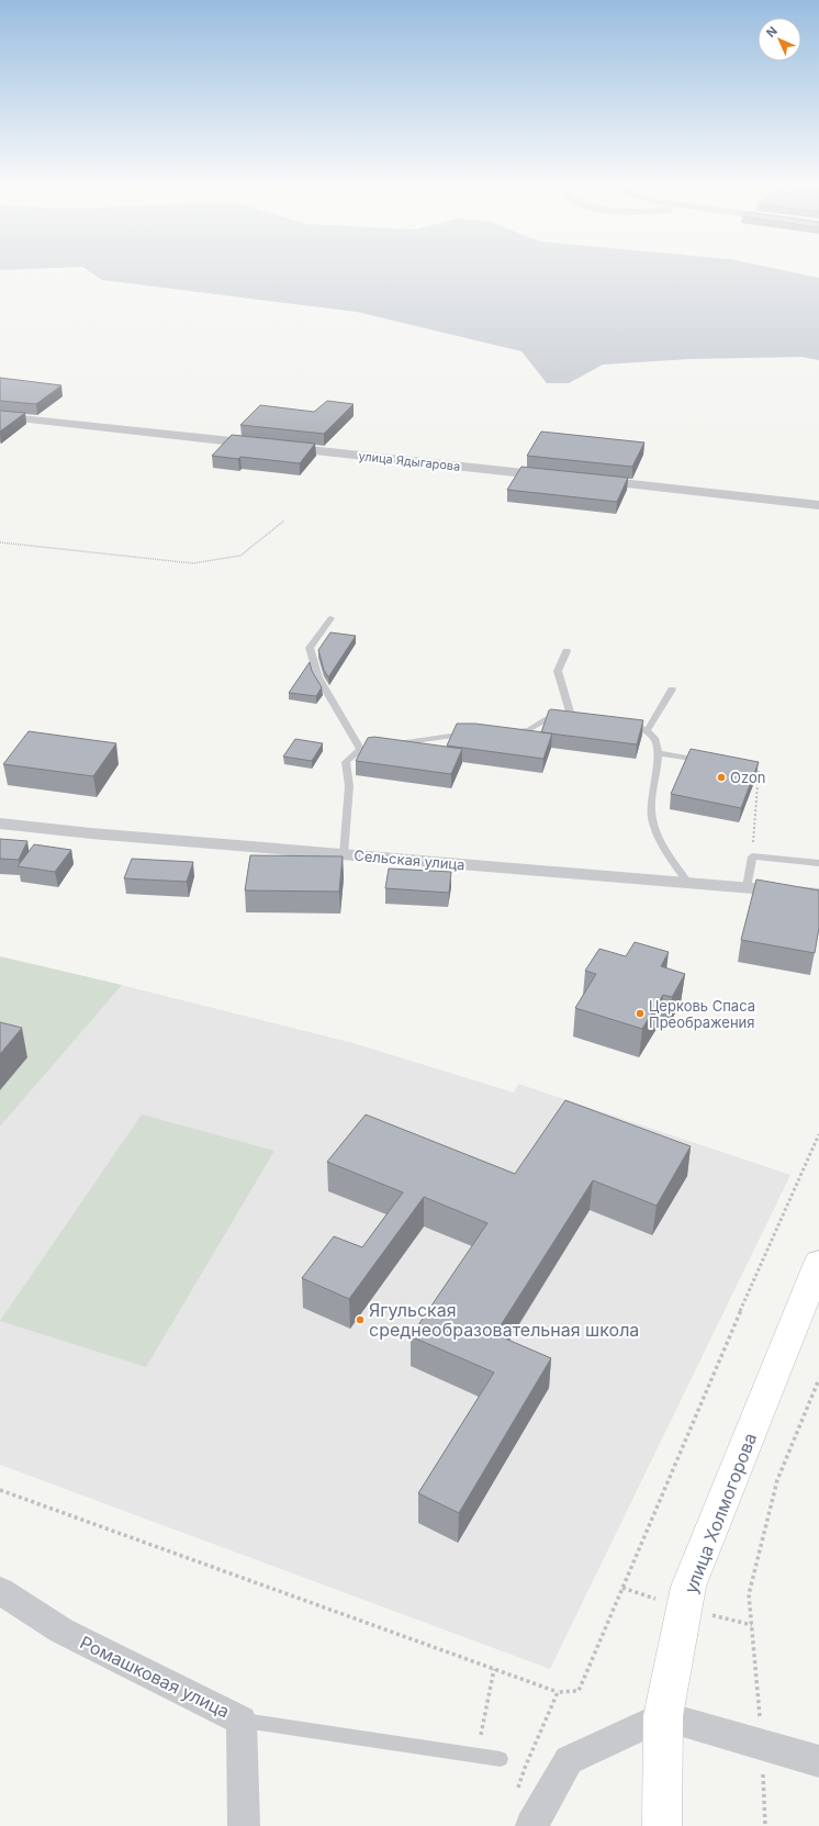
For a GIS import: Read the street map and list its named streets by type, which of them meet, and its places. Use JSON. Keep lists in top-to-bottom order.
{
  "streets": {
    "street": [
      "улица Ядыгарова",
      "Сельская улица",
      "улица Холмогорова",
      "Ромашковая улица"
    ]
  },
  "places": ["Ozon", "Церковь Спаса Преображения", "Ягульская среднеобразовательная школа"],
  "north": "top left"
}
